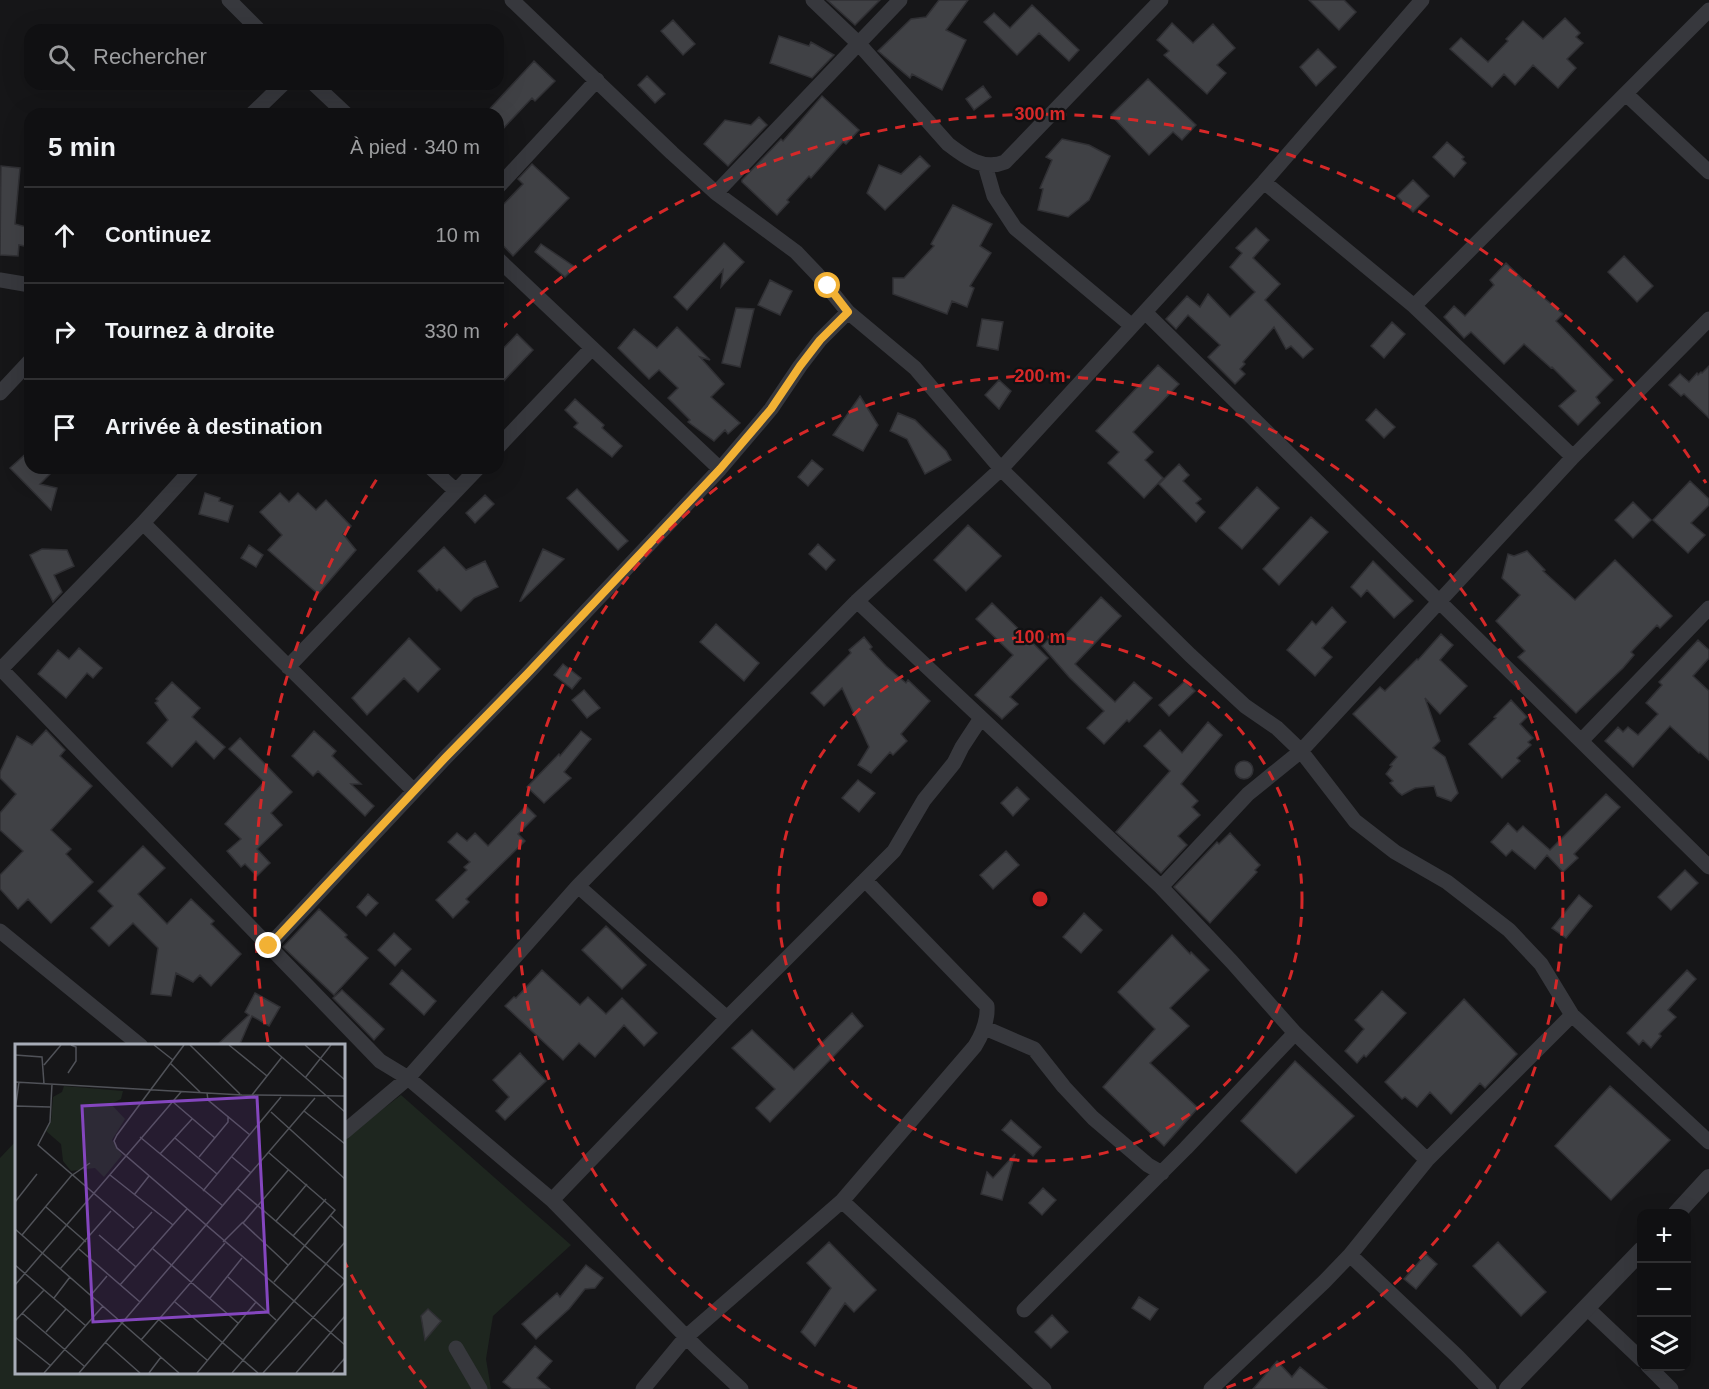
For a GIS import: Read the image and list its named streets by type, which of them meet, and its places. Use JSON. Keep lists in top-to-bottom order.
{
  "page": {
    "search": "Rechercher",
    "heading": ["5 min", "À pied · 340 m"],
    "list": [
      ["Continuez", "10 m"],
      ["Tournez à droite", "330 m"],
      "Arrivée à destination"
    ],
    "map_buttons": ["+", "−"]
  },
  "rings": ["300 m", "200 m", "100 m"]
}
